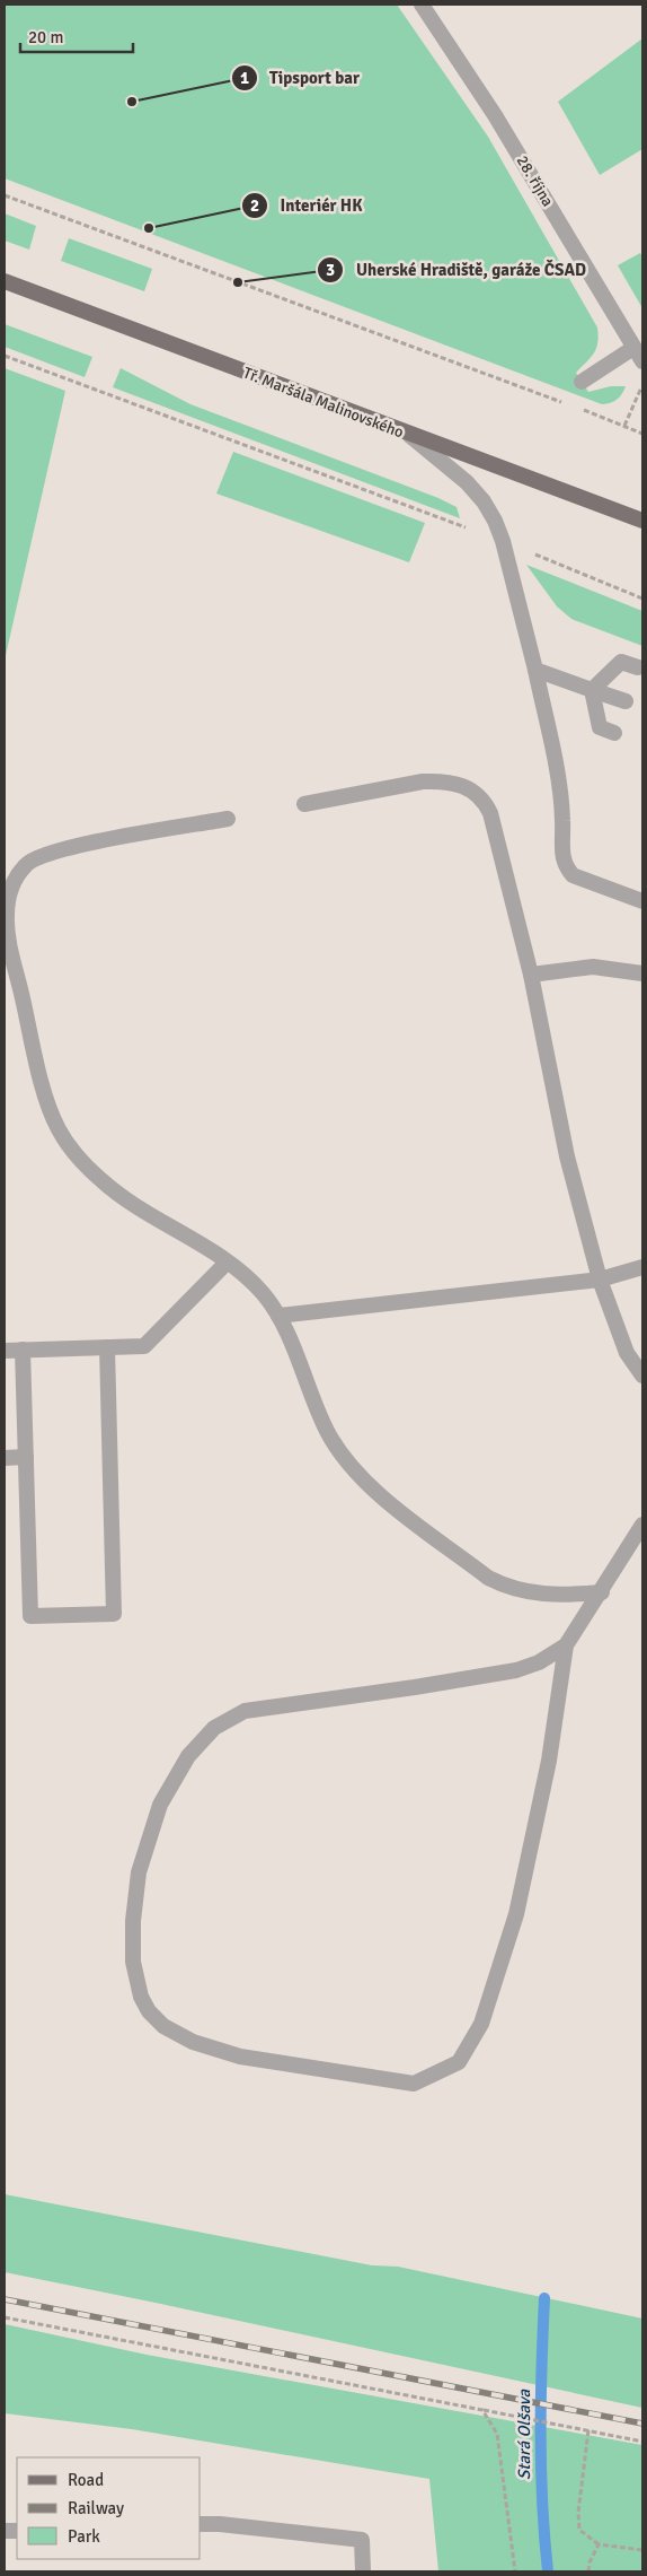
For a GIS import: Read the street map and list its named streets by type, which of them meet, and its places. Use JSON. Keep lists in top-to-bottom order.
{
  "streets": {
    "main road": ["Tř. Maršála Malinovského"],
    "street": ["28. října"]
  },
  "water": ["Stará Olšava"],
  "places": ["Tipsport bar", "Interiér HK", "Uherské Hradiště, garáže ČSAD"],
  "legend": ["Road", "Railway", "Park"],
  "scale_bar": "20 m"
}
